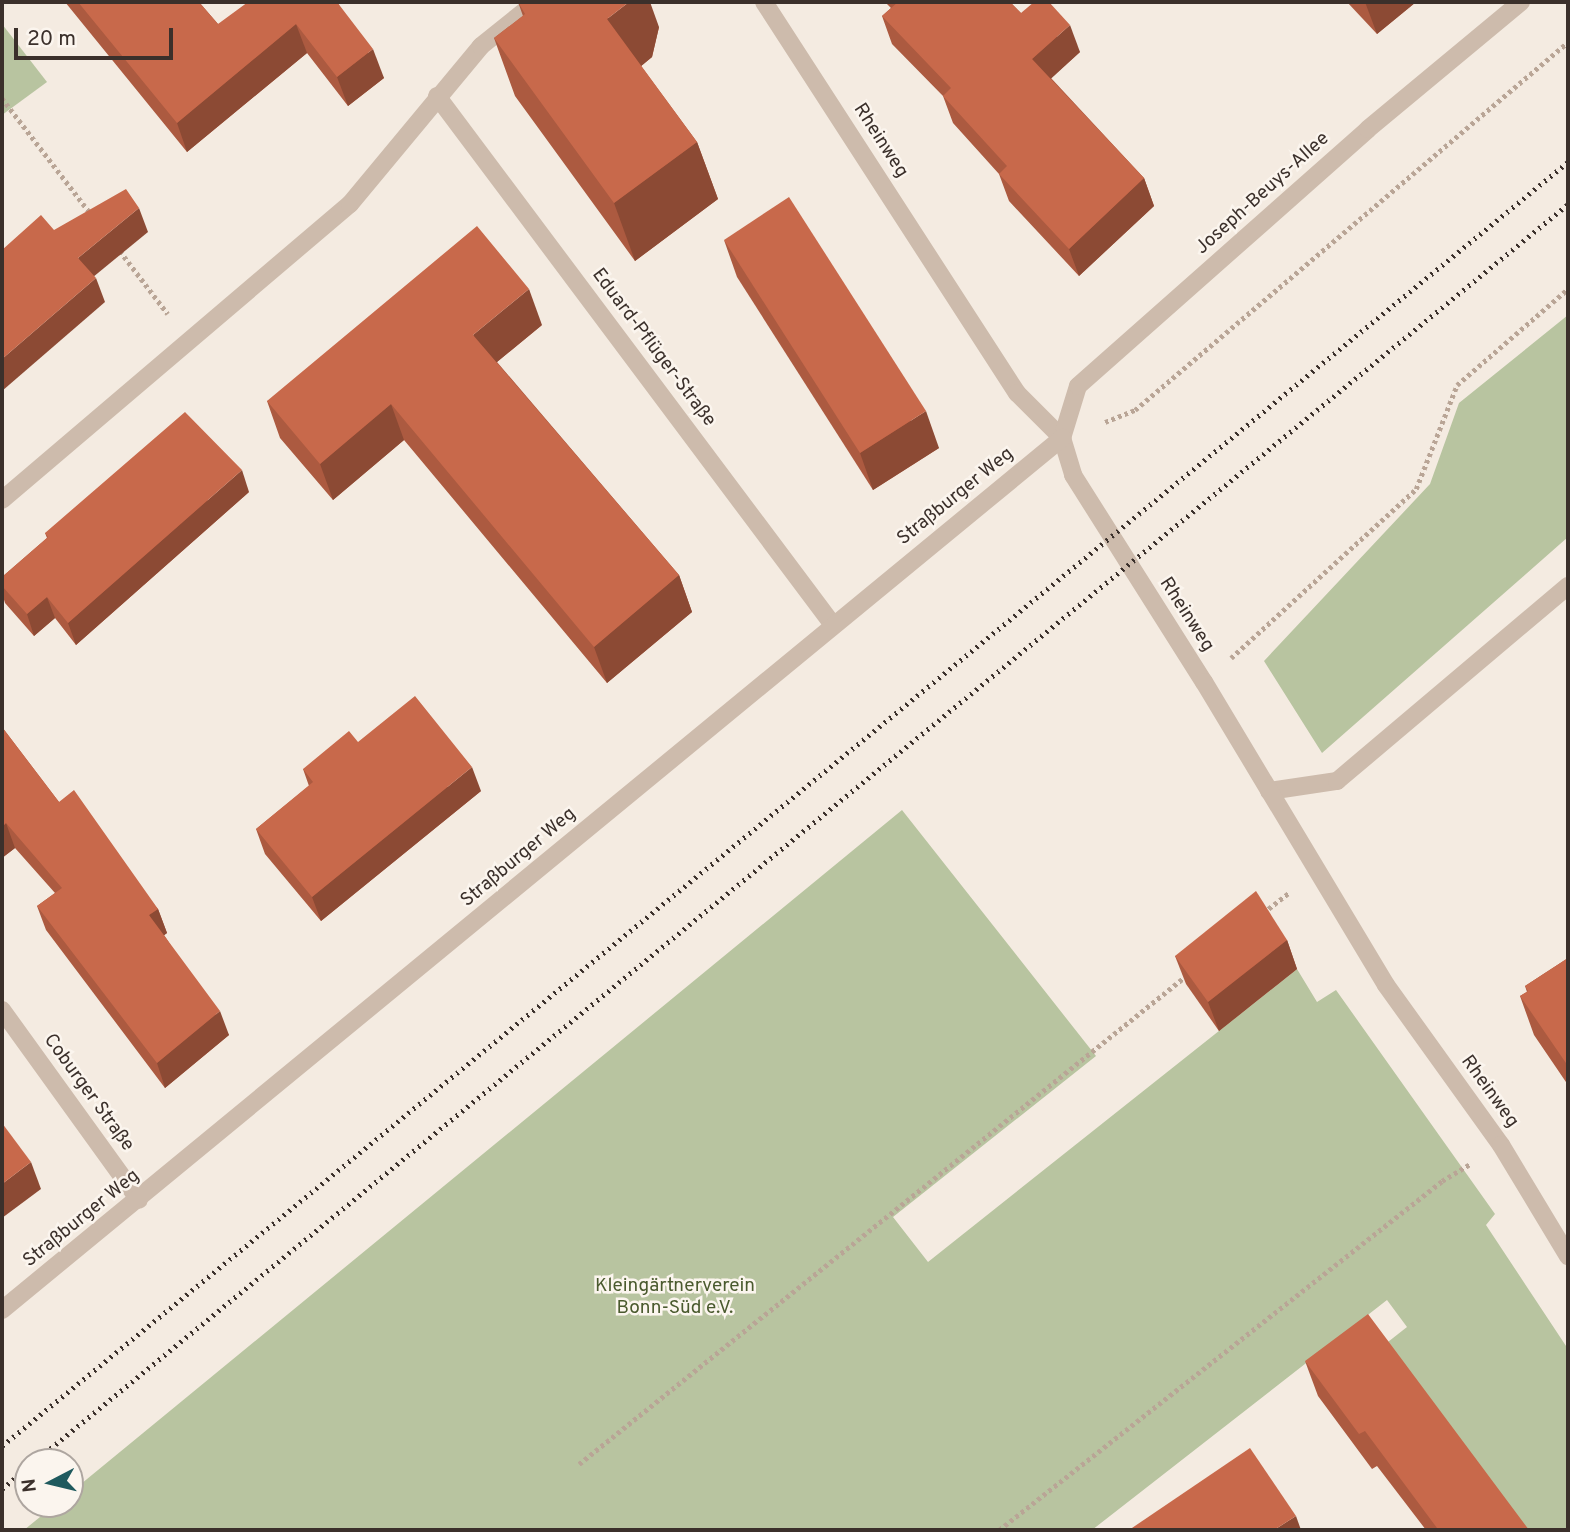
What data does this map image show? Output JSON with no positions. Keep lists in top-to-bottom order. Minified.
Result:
{"streets":{"street":["Rheinweg","Joseph-Beuys-Allee","Eduard-Pflüger-Straße","Straßburger Weg","Coburger Straße"]},"crossings":[["Rheinweg","Joseph-Beuys-Allee"],["Rheinweg","Straßburger Weg"],["Joseph-Beuys-Allee","Straßburger Weg"],["Eduard-Pflüger-Straße","Straßburger Weg"],["Straßburger Weg","Coburger Straße"]],"parks":["Kleingärtnerverein Bonn-Süd e.V."],"scale_bar":"20 m","north":"left"}
